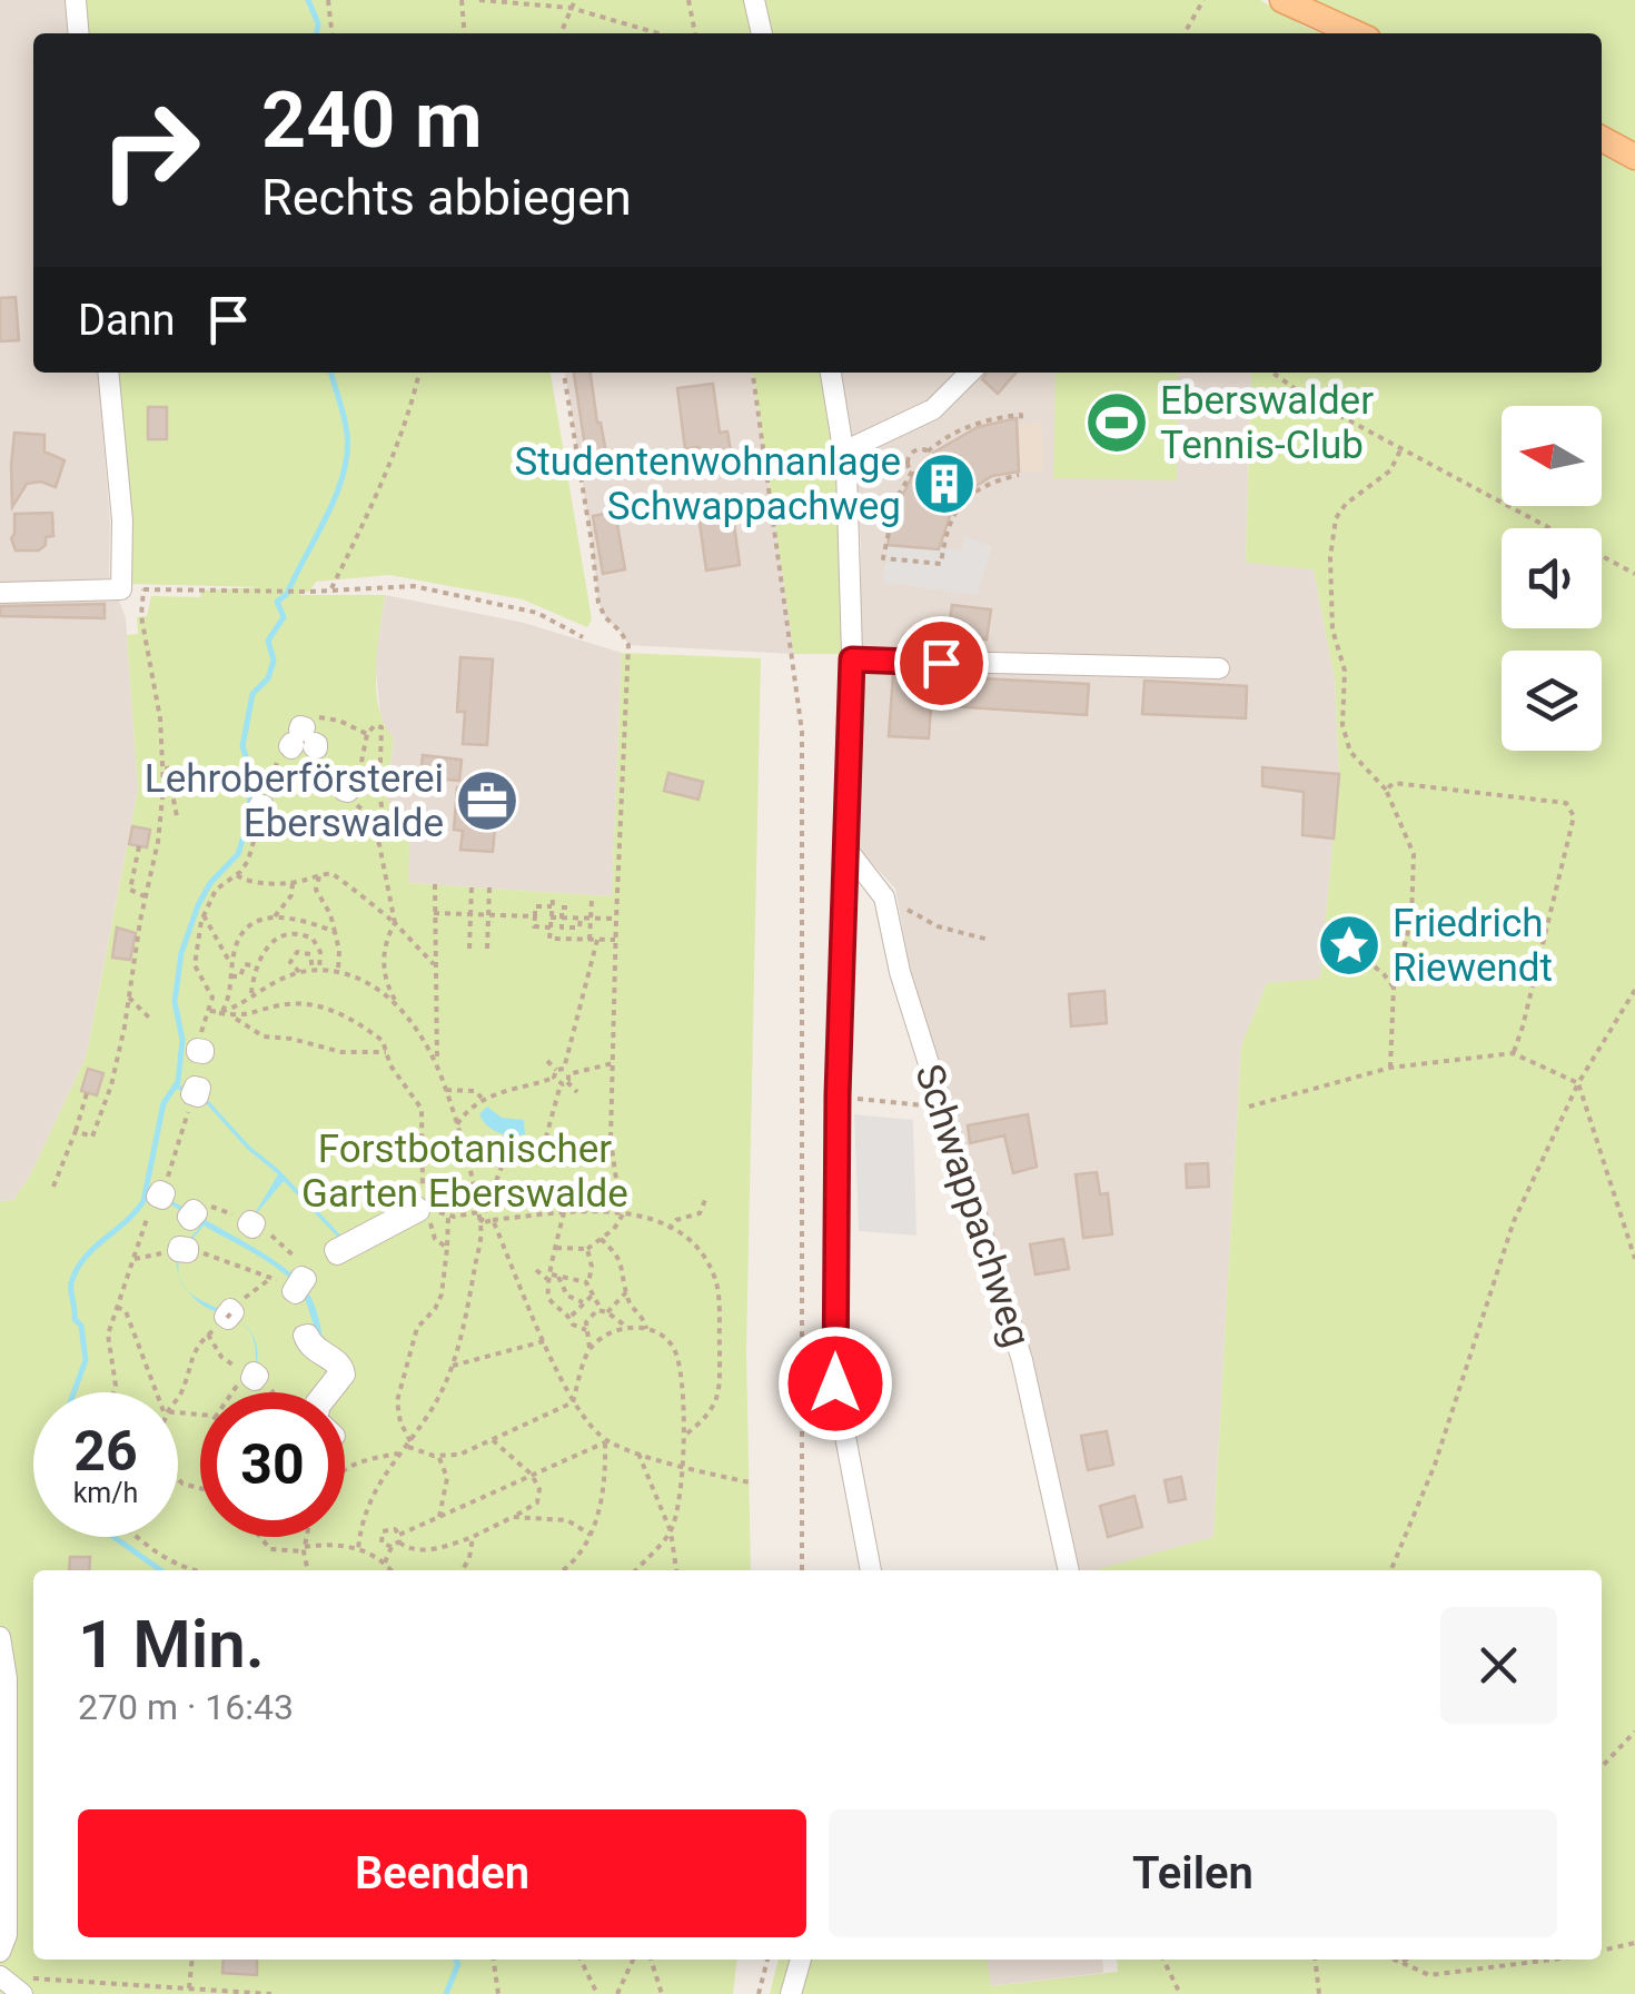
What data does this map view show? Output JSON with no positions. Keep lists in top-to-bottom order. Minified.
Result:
{"streets":{"street":["Schwappachweg"]},"parks":["Forstbotanischer Garten Eberswalde"],"places":{"sports":["Eberswalder Tennis-Club"],"building":["Studentenwohnanlage Schwappachweg"],"office":["Lehroberförsterei Eberswalde"],"place":["Friedrich Riewendt"]},"north":"left","page":{"turn":["240 m","Rechts abbiegen"],"then":"Dann","speed":"26 km/h","limit":"30","heading":["1 Min.","270 m · 16:43"],"buttons":["Beenden","Teilen"]}}
